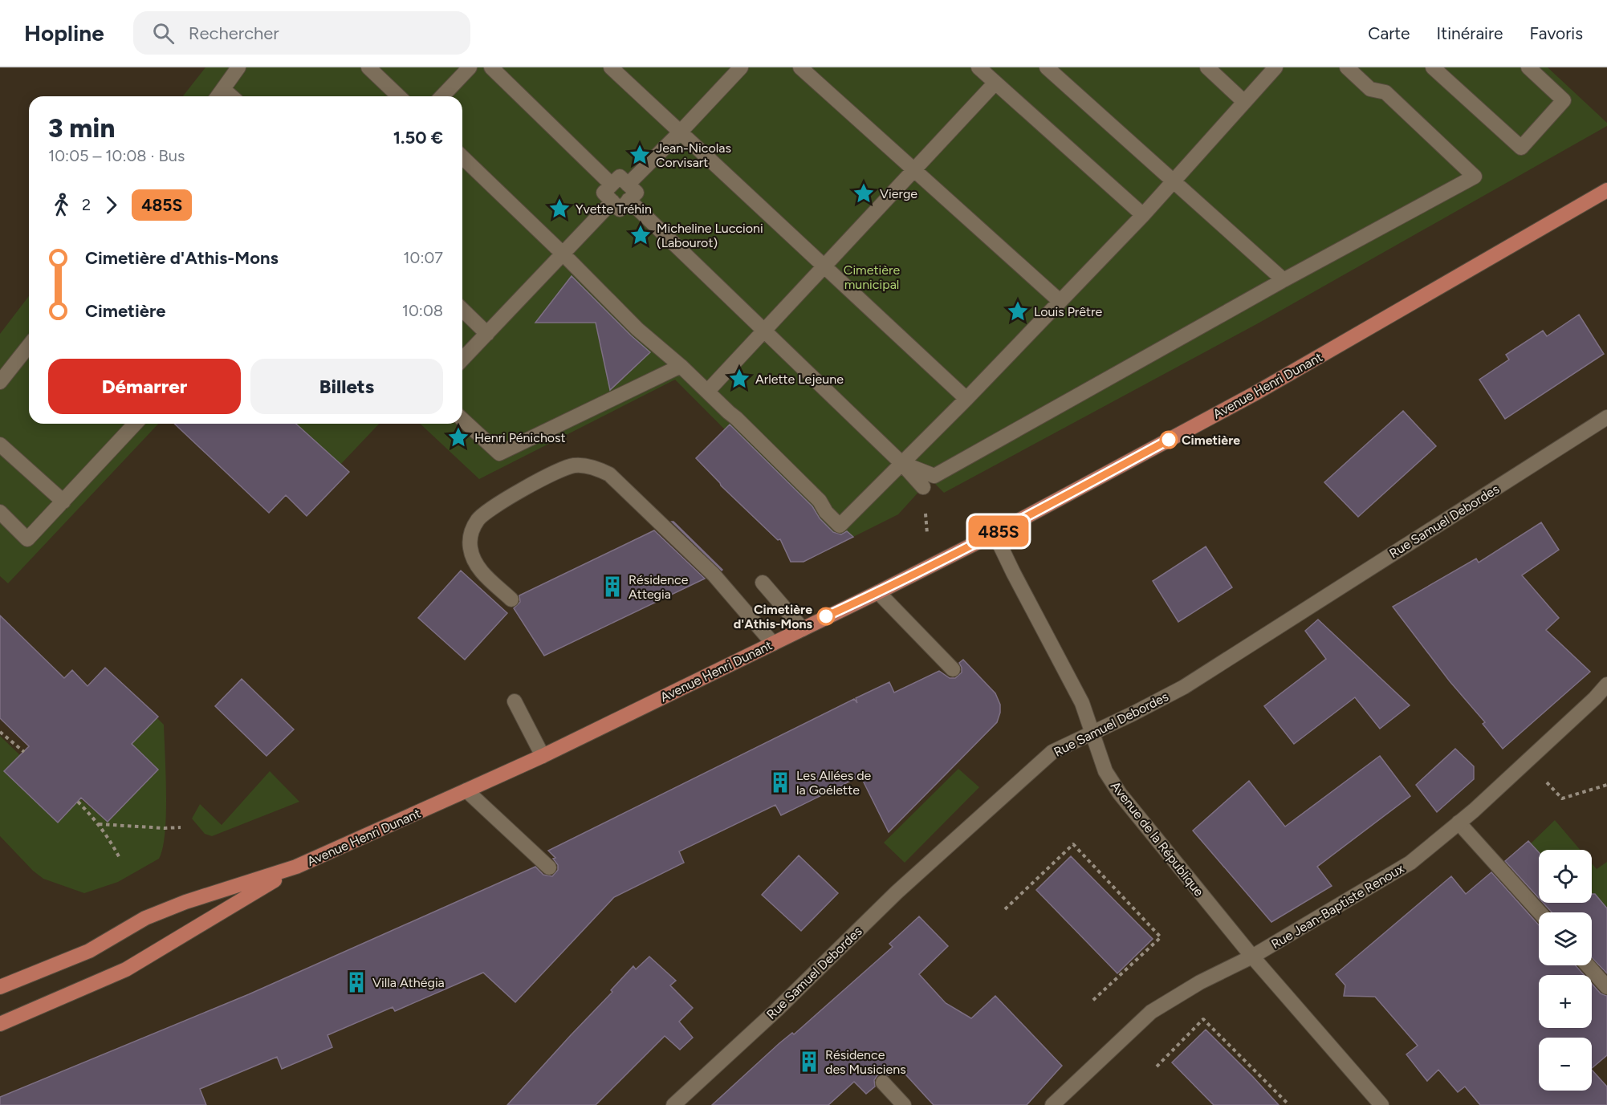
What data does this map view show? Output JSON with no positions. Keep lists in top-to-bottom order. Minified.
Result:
{"streets":{"main road":["Avenue Henri Dunant"],"street":["Rue Samuel Debordes","Avenue de la République","Rue Jean-Baptiste Renoux"]},"crossings":[["Avenue Henri Dunant","Avenue de la République"],["Rue Samuel Debordes","Avenue de la République"],["Avenue de la République","Rue Jean-Baptiste Renoux"]],"parks":["Cimetière municipal"],"places":{"place":["Jean-Nicolas Corvisart","Vierge","Yvette Tréhin","Micheline Luccioni (Labourot)","Louis Prêtre","Arlette Lejeune","Henri Pénichost"],"other":["Cimetière","Cimetière d'Athis-Mons"],"building":["Résidence Attegia","Les Allées de la Goélette","Villa Athégia","Résidence des Musiciens"]},"lines":["bus line 485S"],"page":{"header":"Hopline","search":"Rechercher","nav":["Carte","Itinéraire","Favoris"],"on_map":"485S","heading":["3 min","10:05 – 10:08 · Bus","1.50 €"],"legs":["2","485S"],"list":[{"name":"Cimetière d'Athis-Mons","value":"10:07"},{"name":"Cimetière","value":"10:08"}],"buttons":["Démarrer","Billets"],"map_buttons":["+","−"]}}
